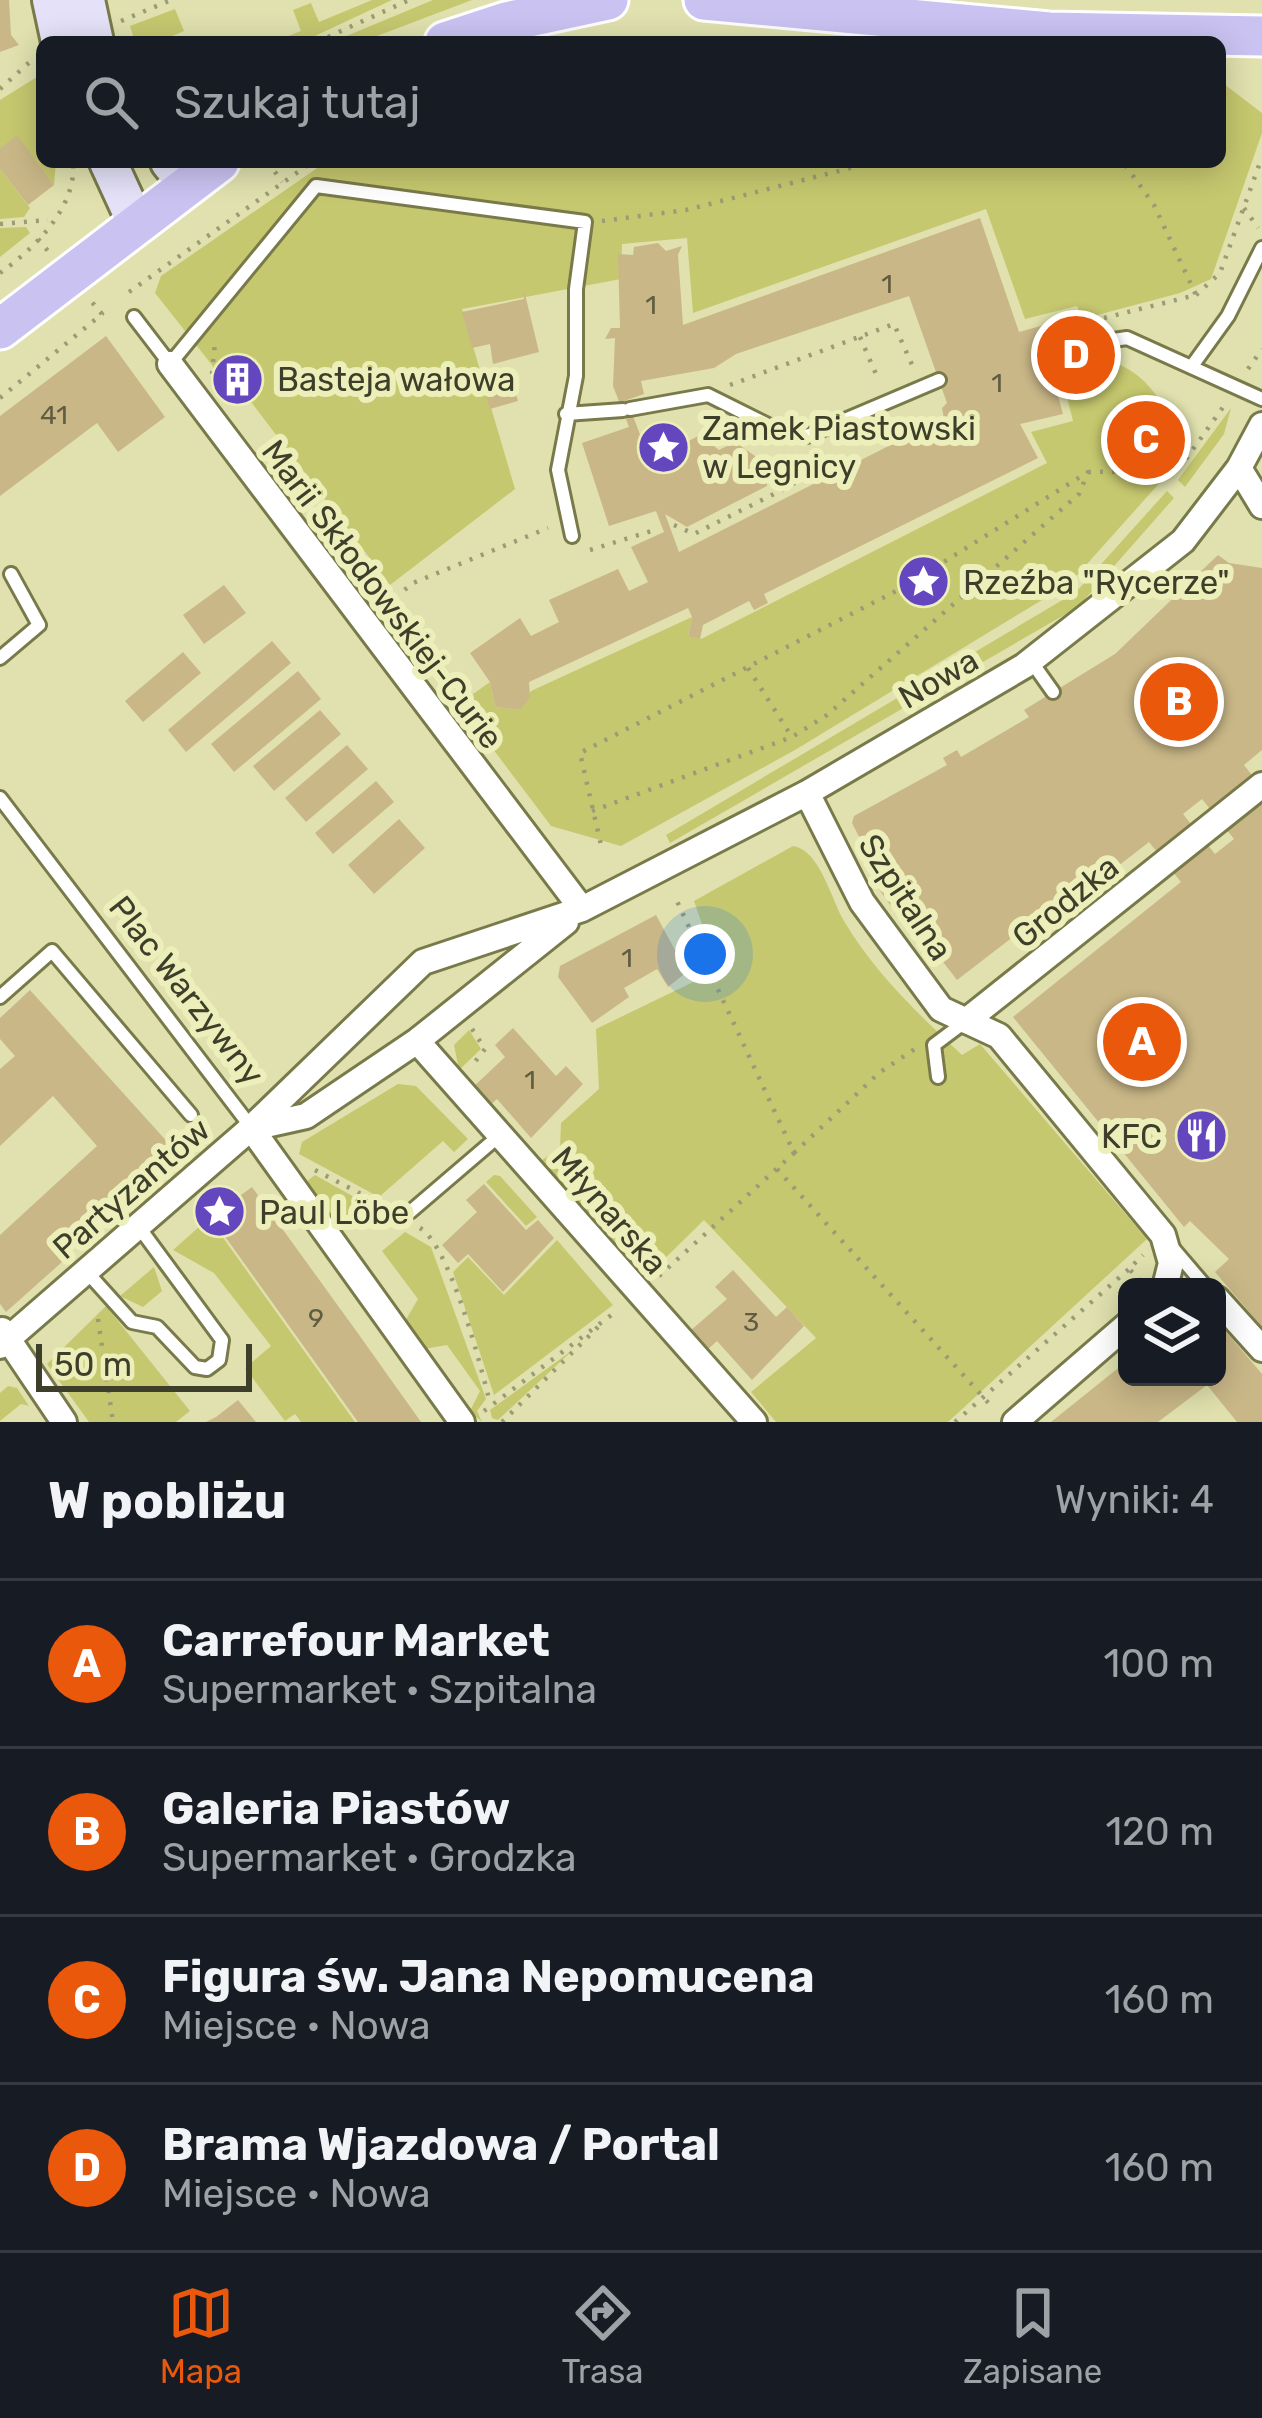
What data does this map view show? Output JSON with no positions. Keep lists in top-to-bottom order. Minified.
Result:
{"streets":{"street":["Marii Skłodowskiej-Curie","Nowa","Szpitalna","Grodzka","Plac Warzywny","Partyzantów","Młynarska"]},"crossings":[["Marii Skłodowskiej-Curie","Nowa"],["Marii Skłodowskiej-Curie","Plac Warzywny"],["Nowa","Szpitalna"],["Nowa","Plac Warzywny"],["Szpitalna","Grodzka"],["Plac Warzywny","Partyzantów"]],"places":{"building":["Basteja wałowa"],"place":["Zamek Piastowski w Legnicy","Rzeźba \"Rycerze\"","Paul Löbe"],"restaurant":["KFC"]},"house_numbers":["1","1","1","41","1","1","9","3"],"scale_bar":"50 m","page":{"search":"Szukaj tutaj","pins":["D","C","B","A"],"scale":"50 m","heading":["W pobliżu","Wyniki: 4"],"list":[{"mark":"A","name":"Carrefour Market","note":"Supermarket · Szpitalna","value":"100 m"},{"mark":"B","name":"Galeria Piastów","note":"Supermarket · Grodzka","value":"120 m"},{"mark":"C","name":"Figura św. Jana Nepomucena","note":"Miejsce · Nowa","value":"160 m"},{"mark":"D","name":"Brama Wjazdowa / Portal","note":"Miejsce · Nowa","value":"160 m"}],"nav":["Mapa","Trasa","Zapisane"]}}
